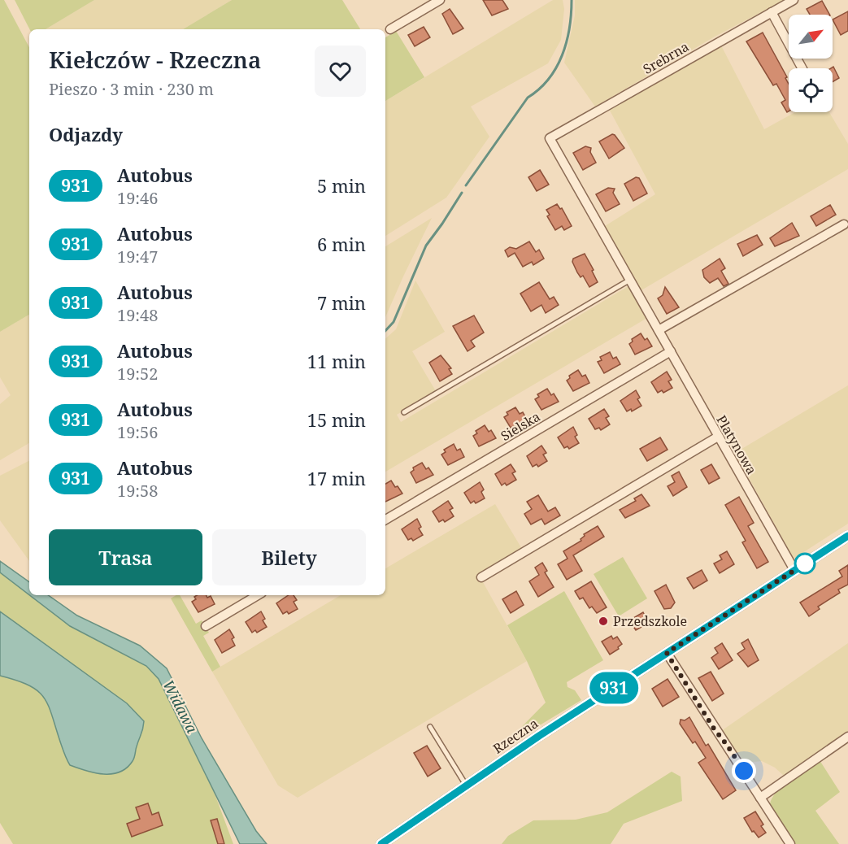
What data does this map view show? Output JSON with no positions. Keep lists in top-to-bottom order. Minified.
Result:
{"streets":{"street":["Srebrna","Sielska","Platynowa","Rzeczna"]},"crossings":[["Srebrna","Platynowa"],["Sielska","Platynowa"],["Platynowa","Rzeczna"]],"water":["Widawa"],"places":["Przedszkole"],"lines":["bus line 931"],"north":"top right","page":{"on_map":"931","heading":[["Kiełczów - Rzeczna","Pieszo · 3 min · 230 m"],"Odjazdy"],"list":[{"mark":"931","name":"Autobus","note":"19:46","value":"5 min"},{"mark":"931","name":"Autobus","note":"19:47","value":"6 min"},{"mark":"931","name":"Autobus","note":"19:48","value":"7 min"},{"mark":"931","name":"Autobus","note":"19:52","value":"11 min"},{"mark":"931","name":"Autobus","note":"19:56","value":"15 min"},{"mark":"931","name":"Autobus","note":"19:58","value":"17 min"}],"buttons":["Trasa","Bilety"]}}
